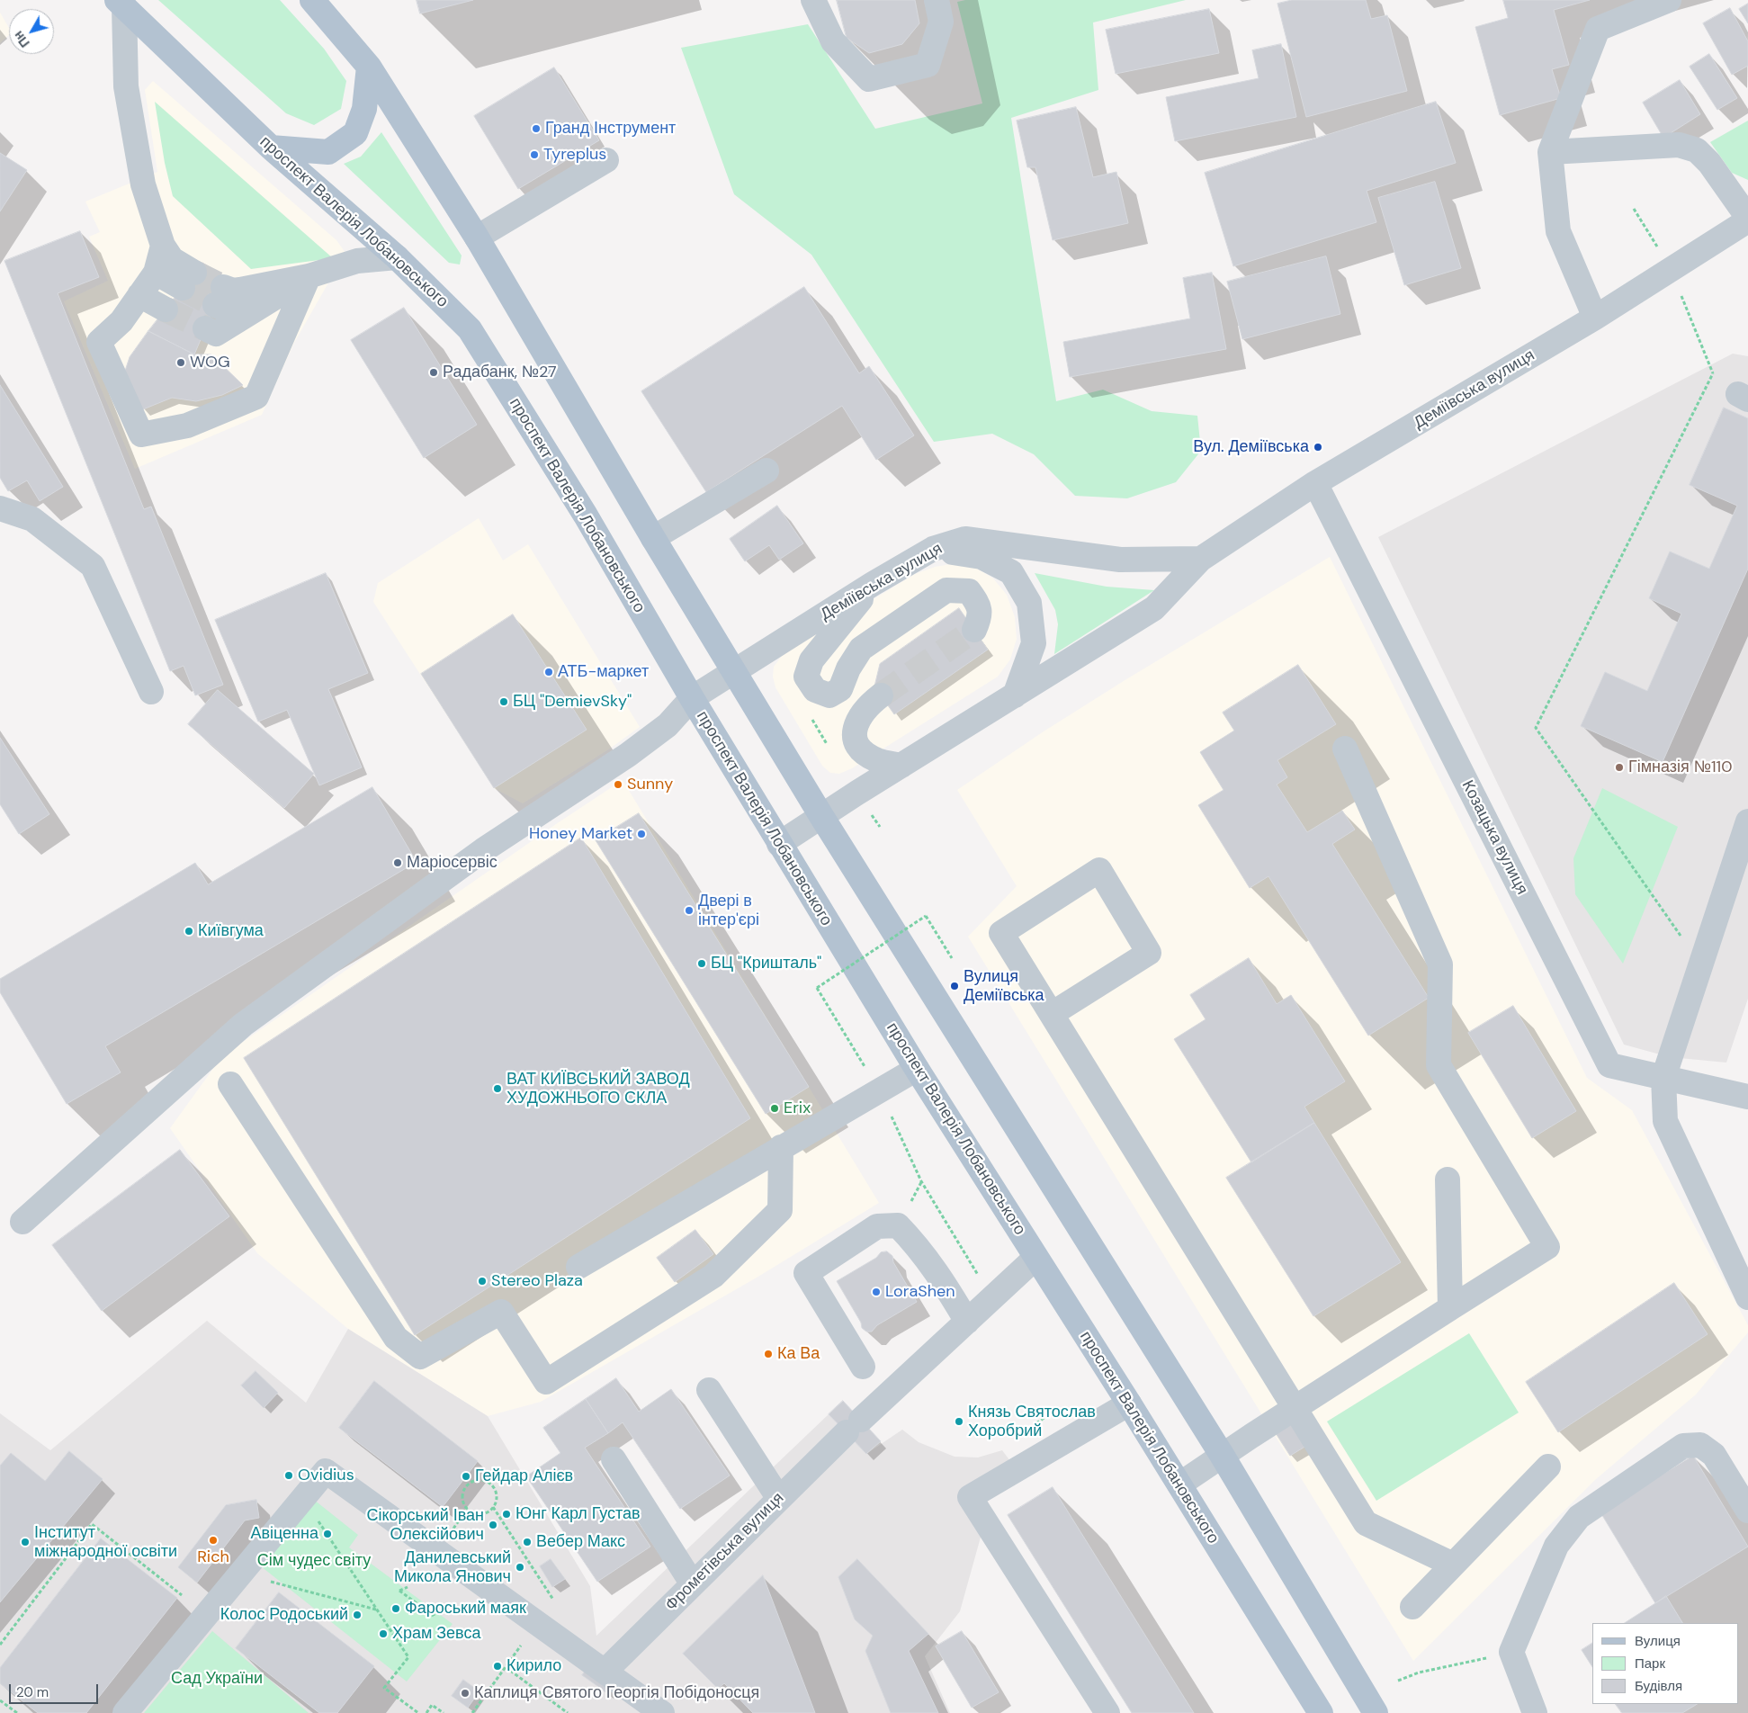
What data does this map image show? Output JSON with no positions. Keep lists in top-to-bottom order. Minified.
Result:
{"streets":{"main road":["проспект Валерія Лобановського"],"street":["Деміївська вулиця","Козацька вулиця","Фрометівська вулиця"]},"crossings":[["проспект Валерія Лобановського","Деміївська вулиця"],["проспект Валерія Лобановського","Фрометівська вулиця"],["Деміївська вулиця","Козацька вулиця"]],"parks":["Сім чудес світу","Сад України"],"places":["Гранд Інструмент","Tyreplus","WOG","Радабанк, №27","Вул. Деміївська","АТБ-маркет","БЦ \"DemievSky\"","Гімназія №110","Sunny","Honey Market","Маріосервіс","Двері в інтер'єрі","Київгума","БЦ \"Кришталь\"","Вулиця Деміївська","ВАТ КИЇВСЬКИЙ ЗАВОД ХУДОЖНЬОГО СКЛА","Erix","Stereo Plaza","LoraShen","Ка Ва","Князь Святослав Хоробрий","Ovidius","Гейдар Алієв","Юнг Карл Густав","Сікорський Іван Олексійович","Авіценна","Rich","Інститут міжнародної освіти","Вебер Макс","Данилевський Микола Янович","Фароський маяк","Колос Родоський","Храм Зевса","Кирило","Каплиця Святого Георгія Побідоносця"],"legend":["Вулиця","Парк","Будівля"],"scale_bar":"20 m","north":"bottom left"}
